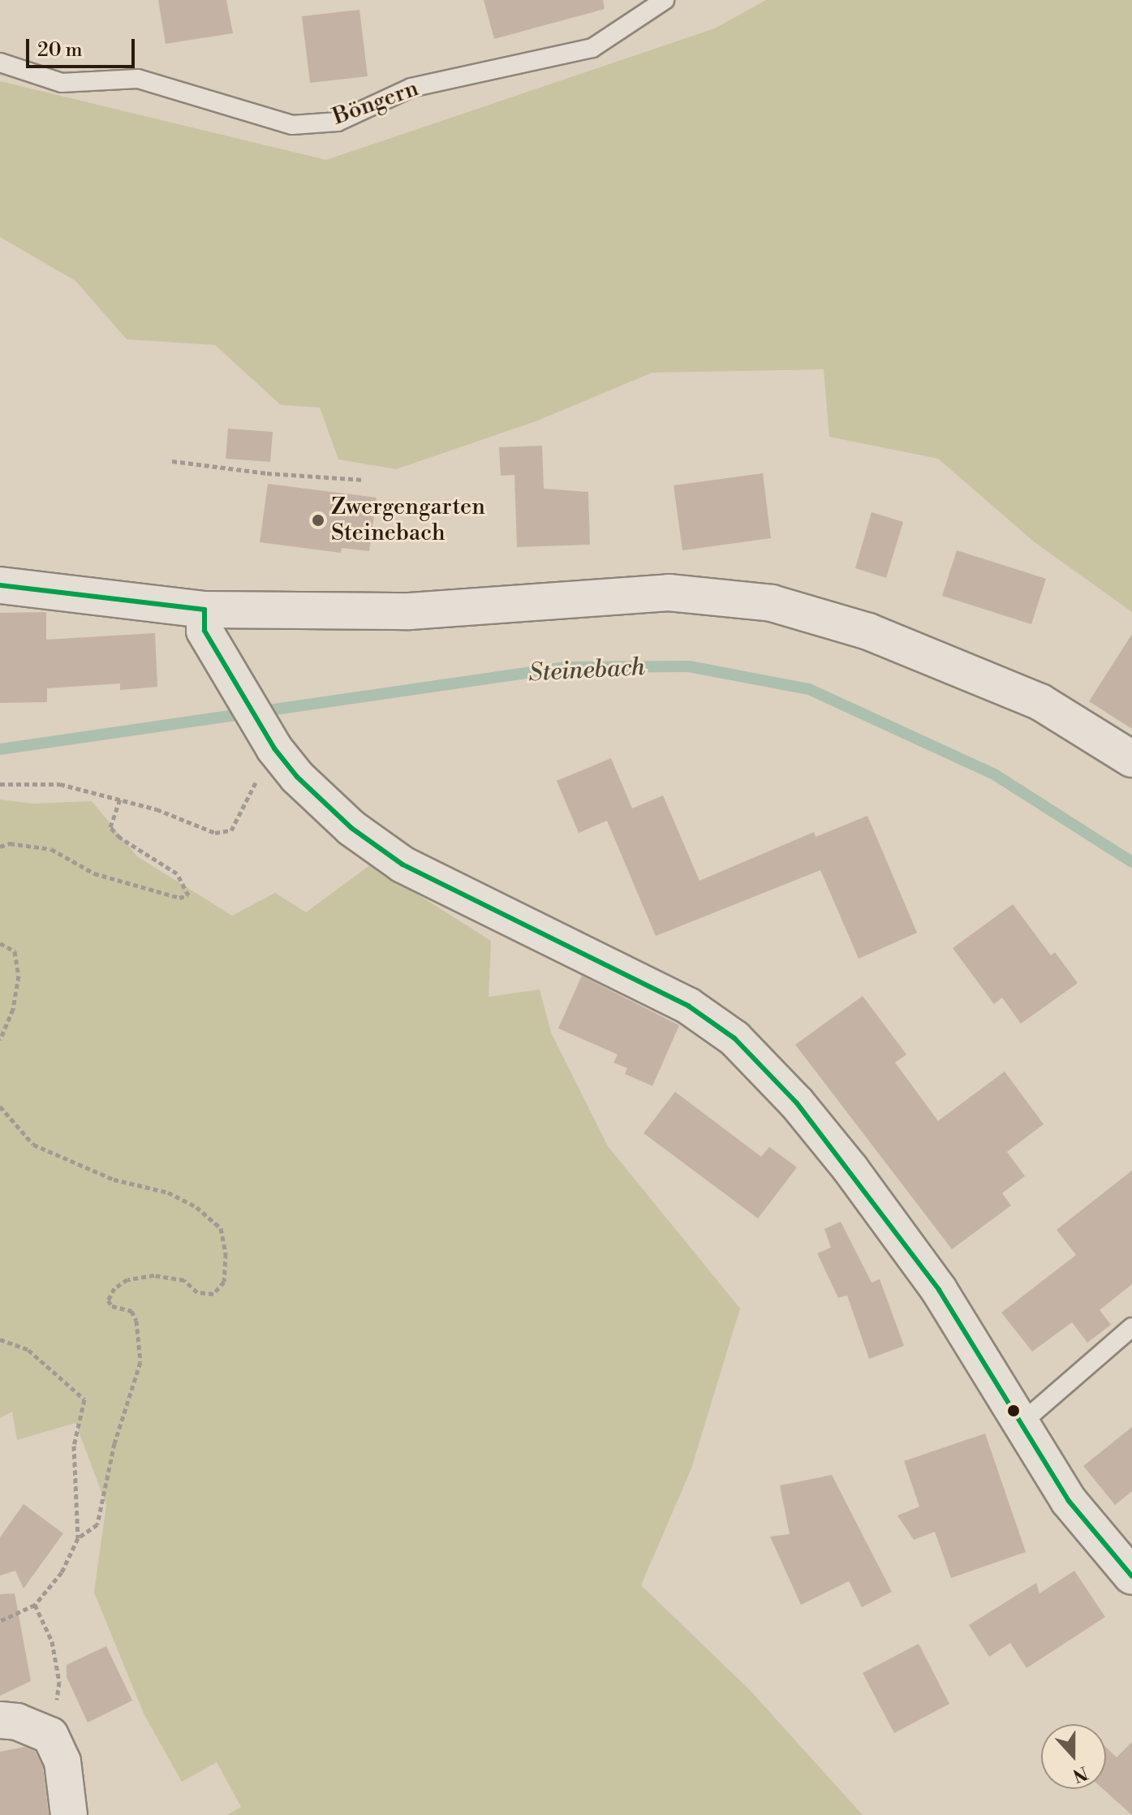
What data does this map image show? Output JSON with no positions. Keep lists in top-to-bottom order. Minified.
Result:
{"streets":{"lane":["Böngern"]},"water":["Steinebach"],"places":["Zwergengarten Steinebach"],"scale_bar":"20 m","north":"bottom"}
